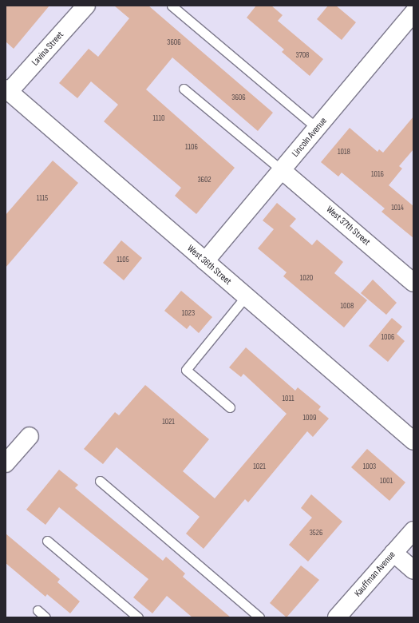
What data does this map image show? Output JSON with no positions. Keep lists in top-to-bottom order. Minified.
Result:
{"streets":{"street":["Lavina Street","Lincoln Avenue","West 37th Street","West 36th Street","Kauffman Avenue"]},"crossings":[["Lavina Street","West 36th Street"],["Lincoln Avenue","West 37th Street"],["Lincoln Avenue","West 36th Street"]],"house_numbers":["3606","3708","3606","1110","1106","1018","1016","3602","1115","1014","1105","1020","1008","1023","1006","1011","1009","1021","1021","1003","1001","3526"]}
